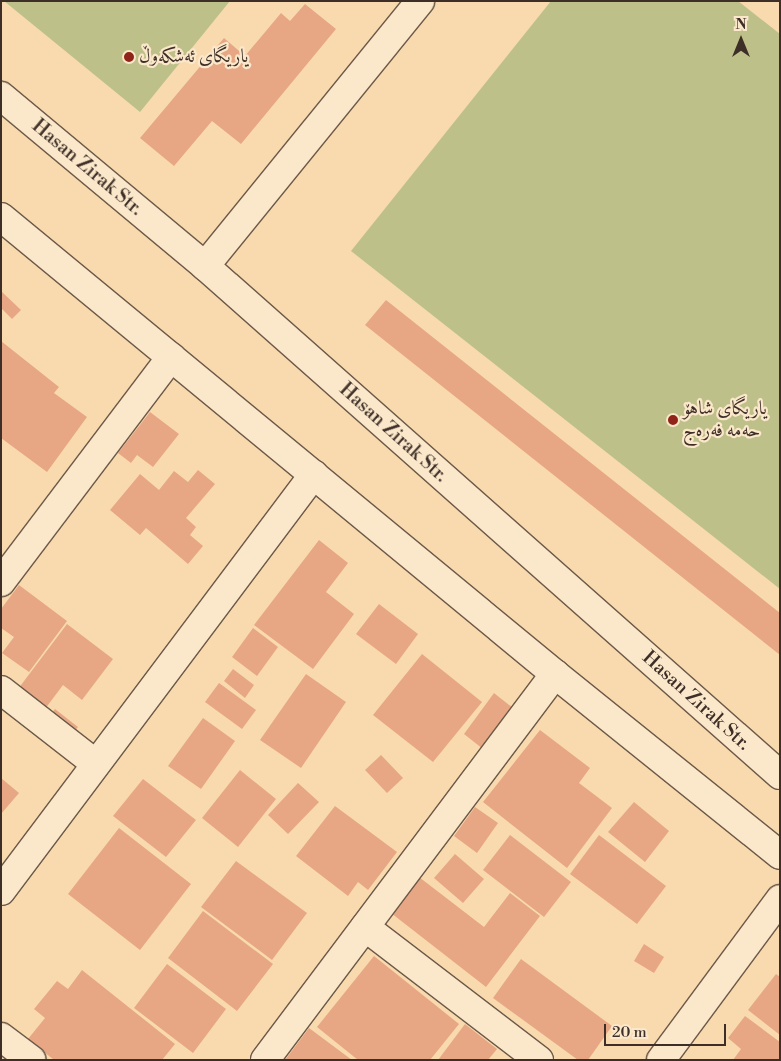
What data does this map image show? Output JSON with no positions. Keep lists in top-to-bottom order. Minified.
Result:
{"streets":{"street":["Hasan Zirak Str."]},"places":["یاریگای ئەشکەوڵ","یاریگای شاهۆ حەمە فەرەج"],"scale_bar":"20 m","north":"top"}
